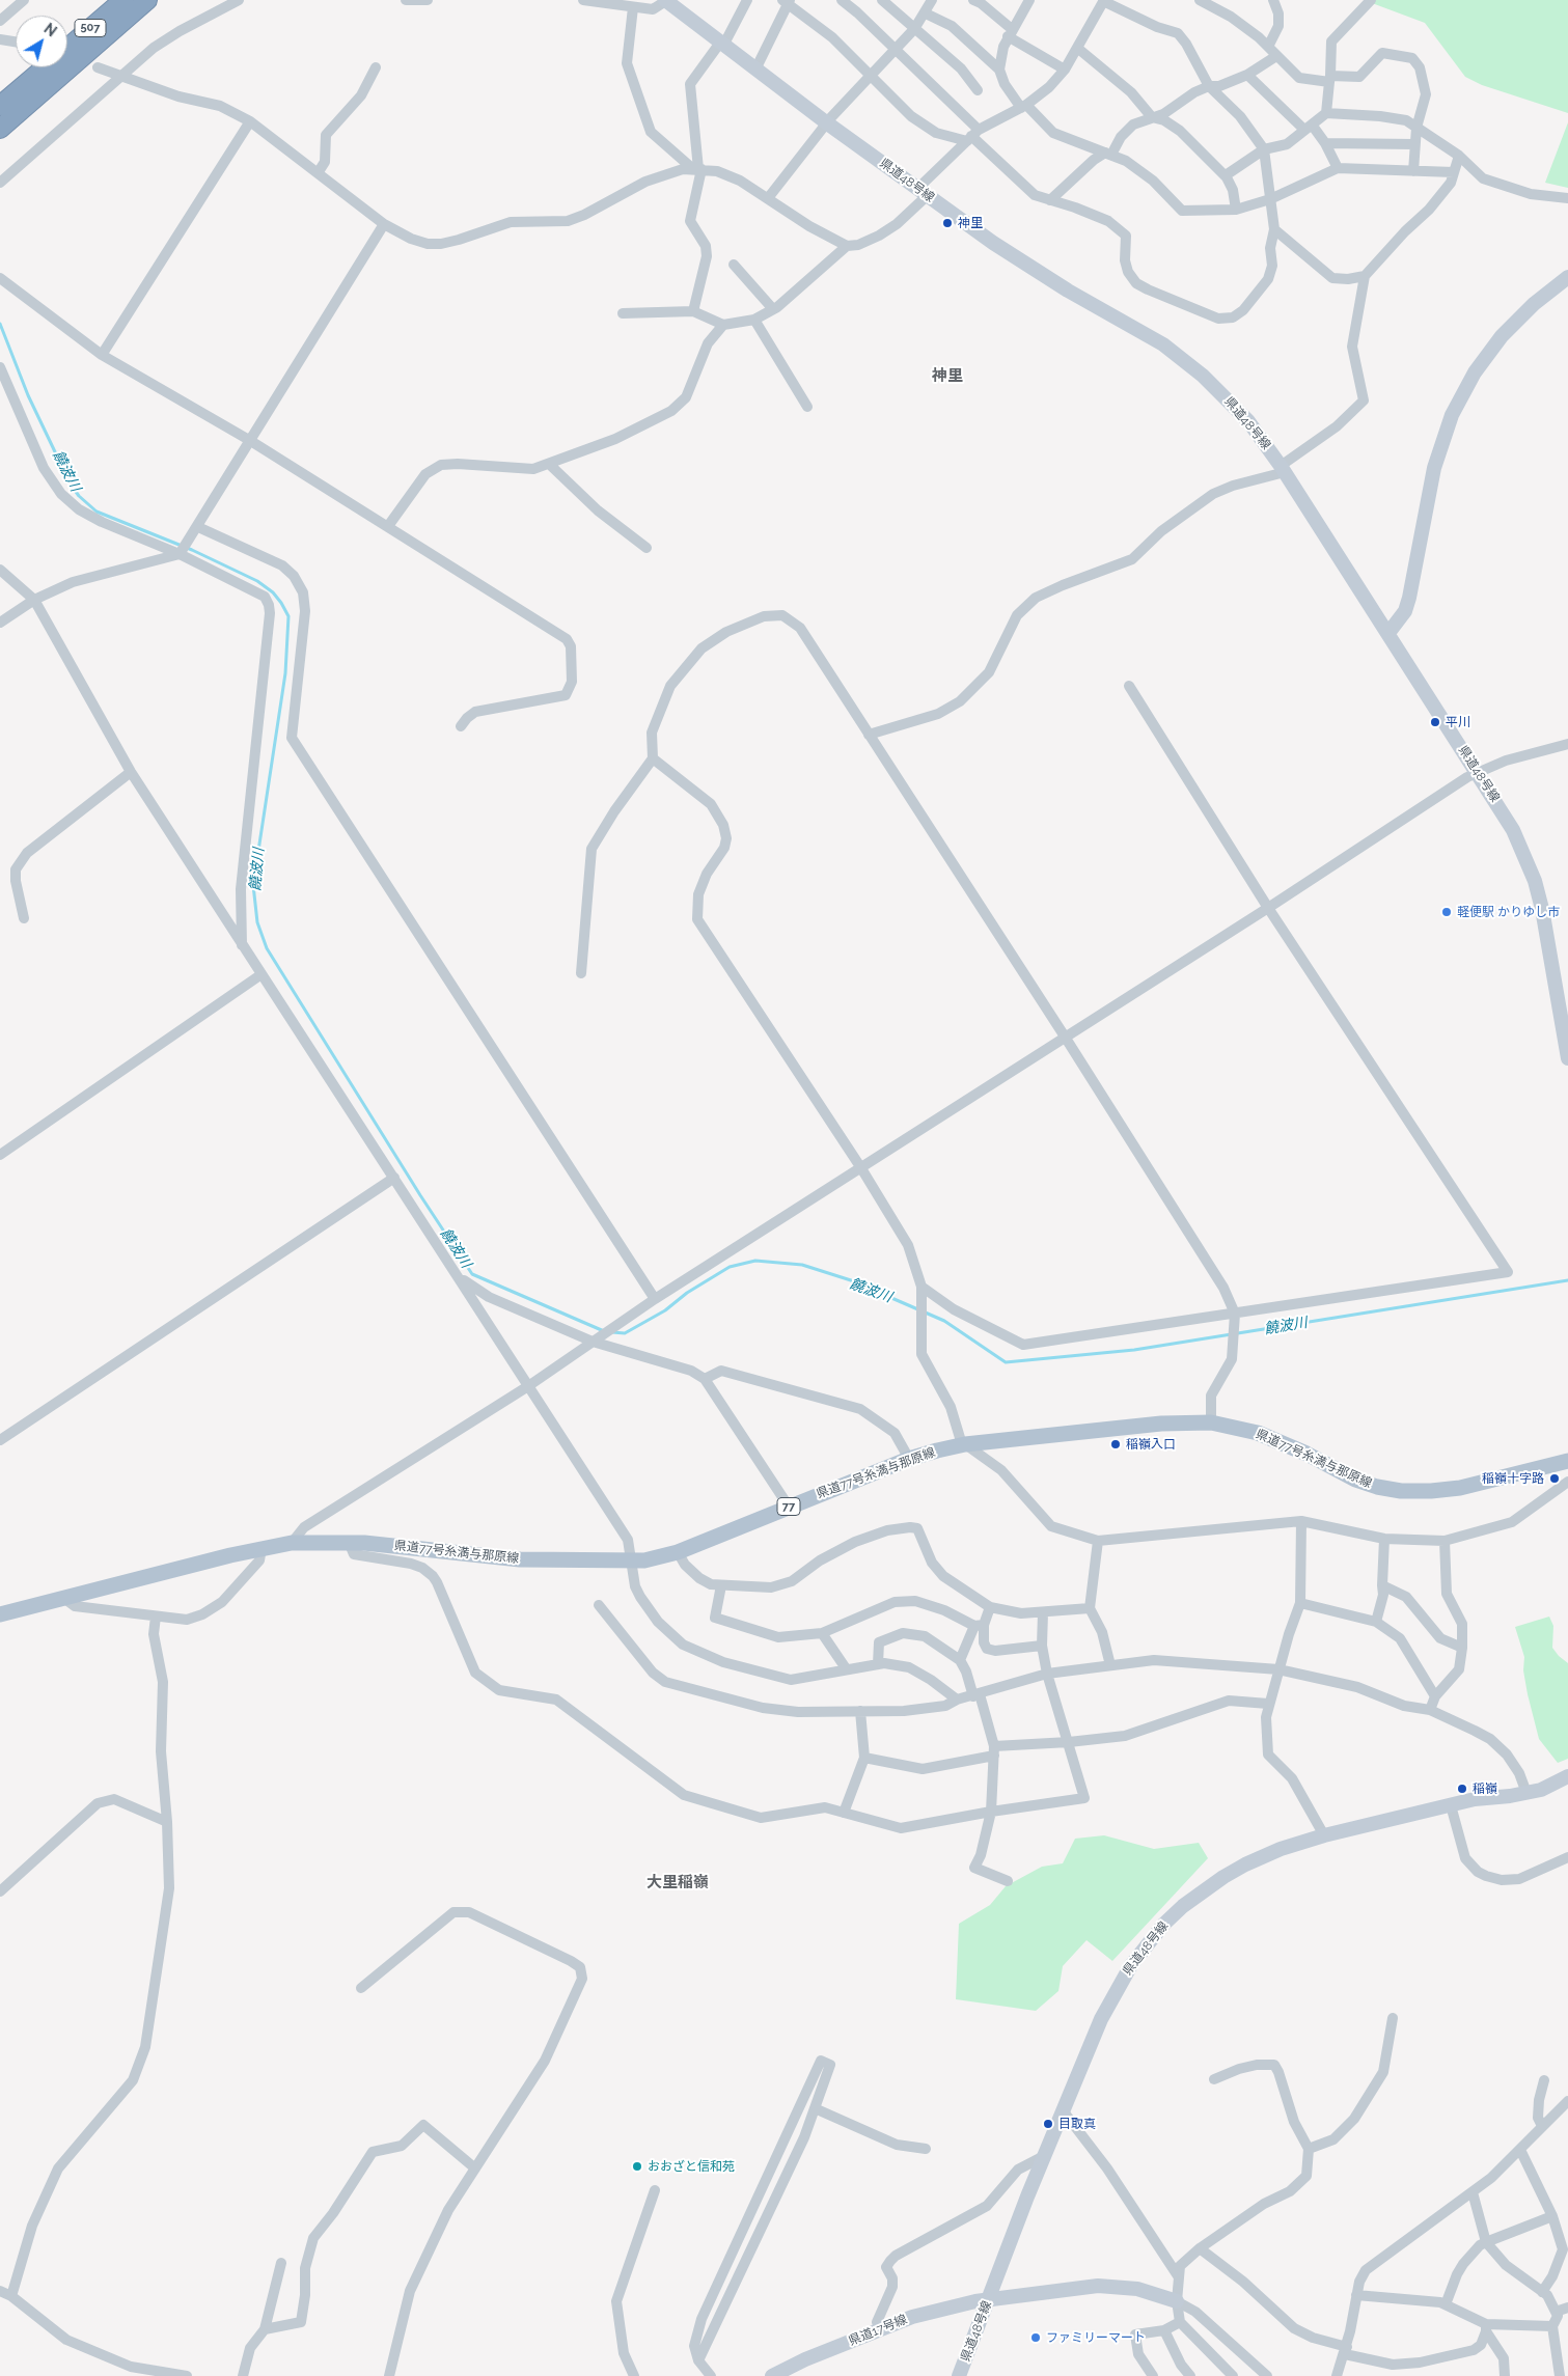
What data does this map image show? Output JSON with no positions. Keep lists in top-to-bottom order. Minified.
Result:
{"streets":{"highway":["507"],"main road":["県道48号線","県道77号糸満与那原線","77","県道17号線"]},"crossings":[["県道48号線","県道17号線"]],"districts":["神里","大里稲嶺"],"water":["饒波川"],"places":["神里","平川","軽便駅 かりゆし市","稲嶺入口","稲嶺十字路","稲嶺","目取真","おおざと信和苑","ファミリーマート"],"north":"top right"}
